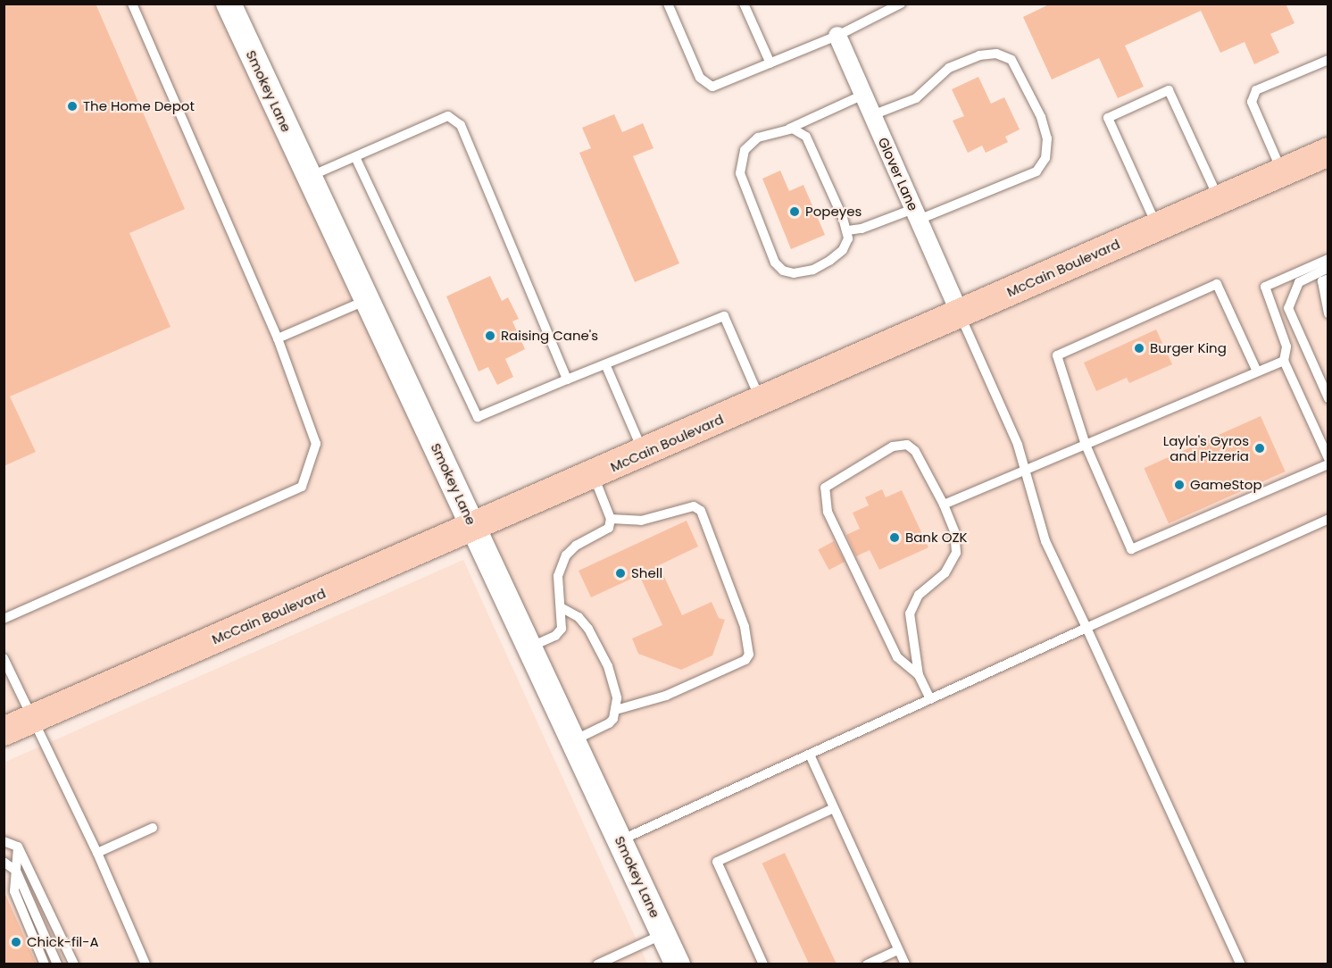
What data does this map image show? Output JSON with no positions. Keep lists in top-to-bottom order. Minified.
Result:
{"streets":{"main road":["McCain Boulevard"],"street":["Smokey Lane","Glover Lane"]},"crossings":[["Smokey Lane","McCain Boulevard"],["Glover Lane","McCain Boulevard"]],"places":["The Home Depot","Popeyes","Raising Cane's","Burger King","Layla's Gyros and Pizzeria","GameStop","Bank OZK","Shell","Chick-fil-A"]}
